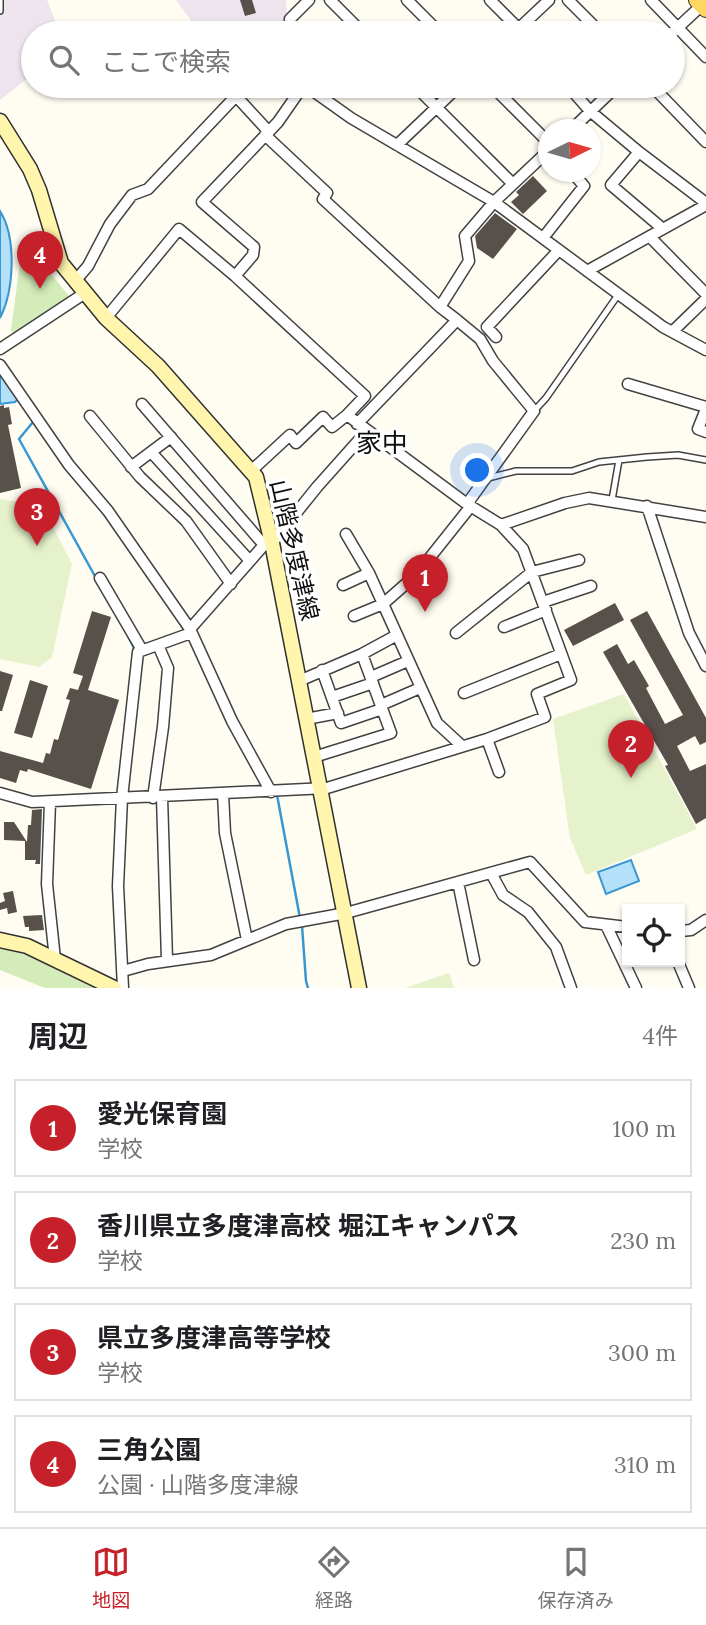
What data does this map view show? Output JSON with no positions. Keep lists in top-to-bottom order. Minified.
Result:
{"streets":{"main road":["山階多度津線"]},"districts":["家中"],"north":"right","page":{"search":"ここで検索","pins":["4","3","1","2"],"heading":["周辺","4件"],"list":[{"mark":"1","name":"愛光保育園","note":"学校","value":"100 m"},{"mark":"2","name":"香川県立多度津高校 堀江キャンパス","note":"学校","value":"230 m"},{"mark":"3","name":"県立多度津高等学校","note":"学校","value":"300 m"},{"mark":"4","name":"三角公園","note":"公園 · 山階多度津線","value":"310 m"}],"nav":["地図","経路","保存済み"]}}
